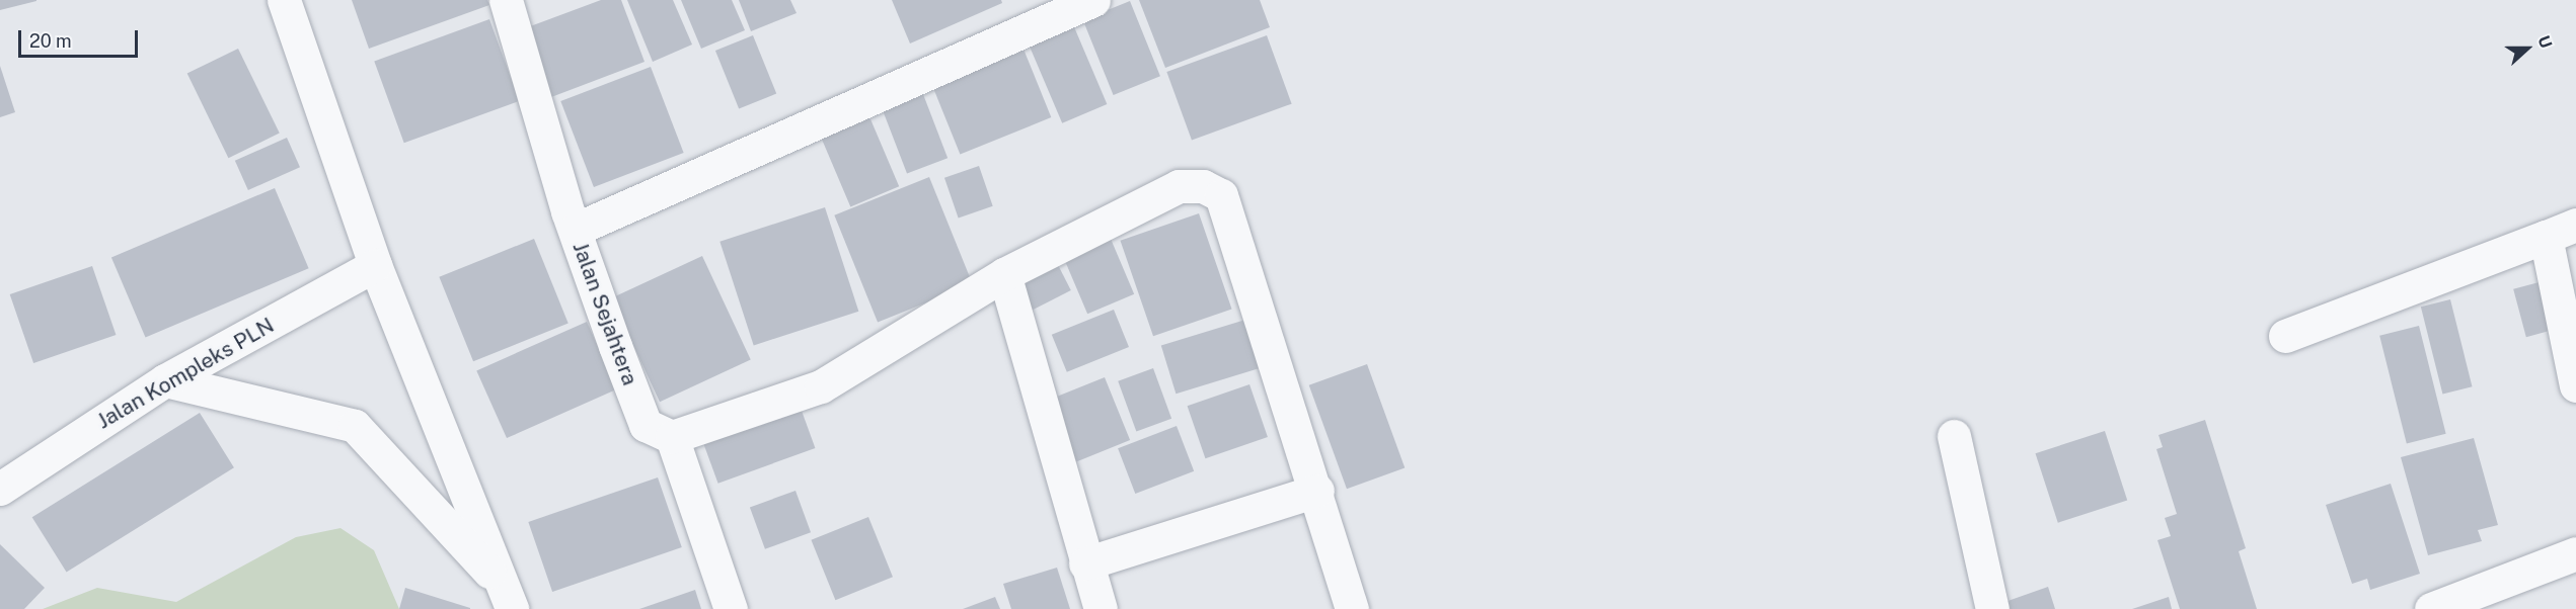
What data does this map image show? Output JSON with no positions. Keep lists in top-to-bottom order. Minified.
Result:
{"streets":{"street":["Jalan Sejahtera","Jalan Kompleks PLN"]},"scale_bar":"20 m","north":"right"}
